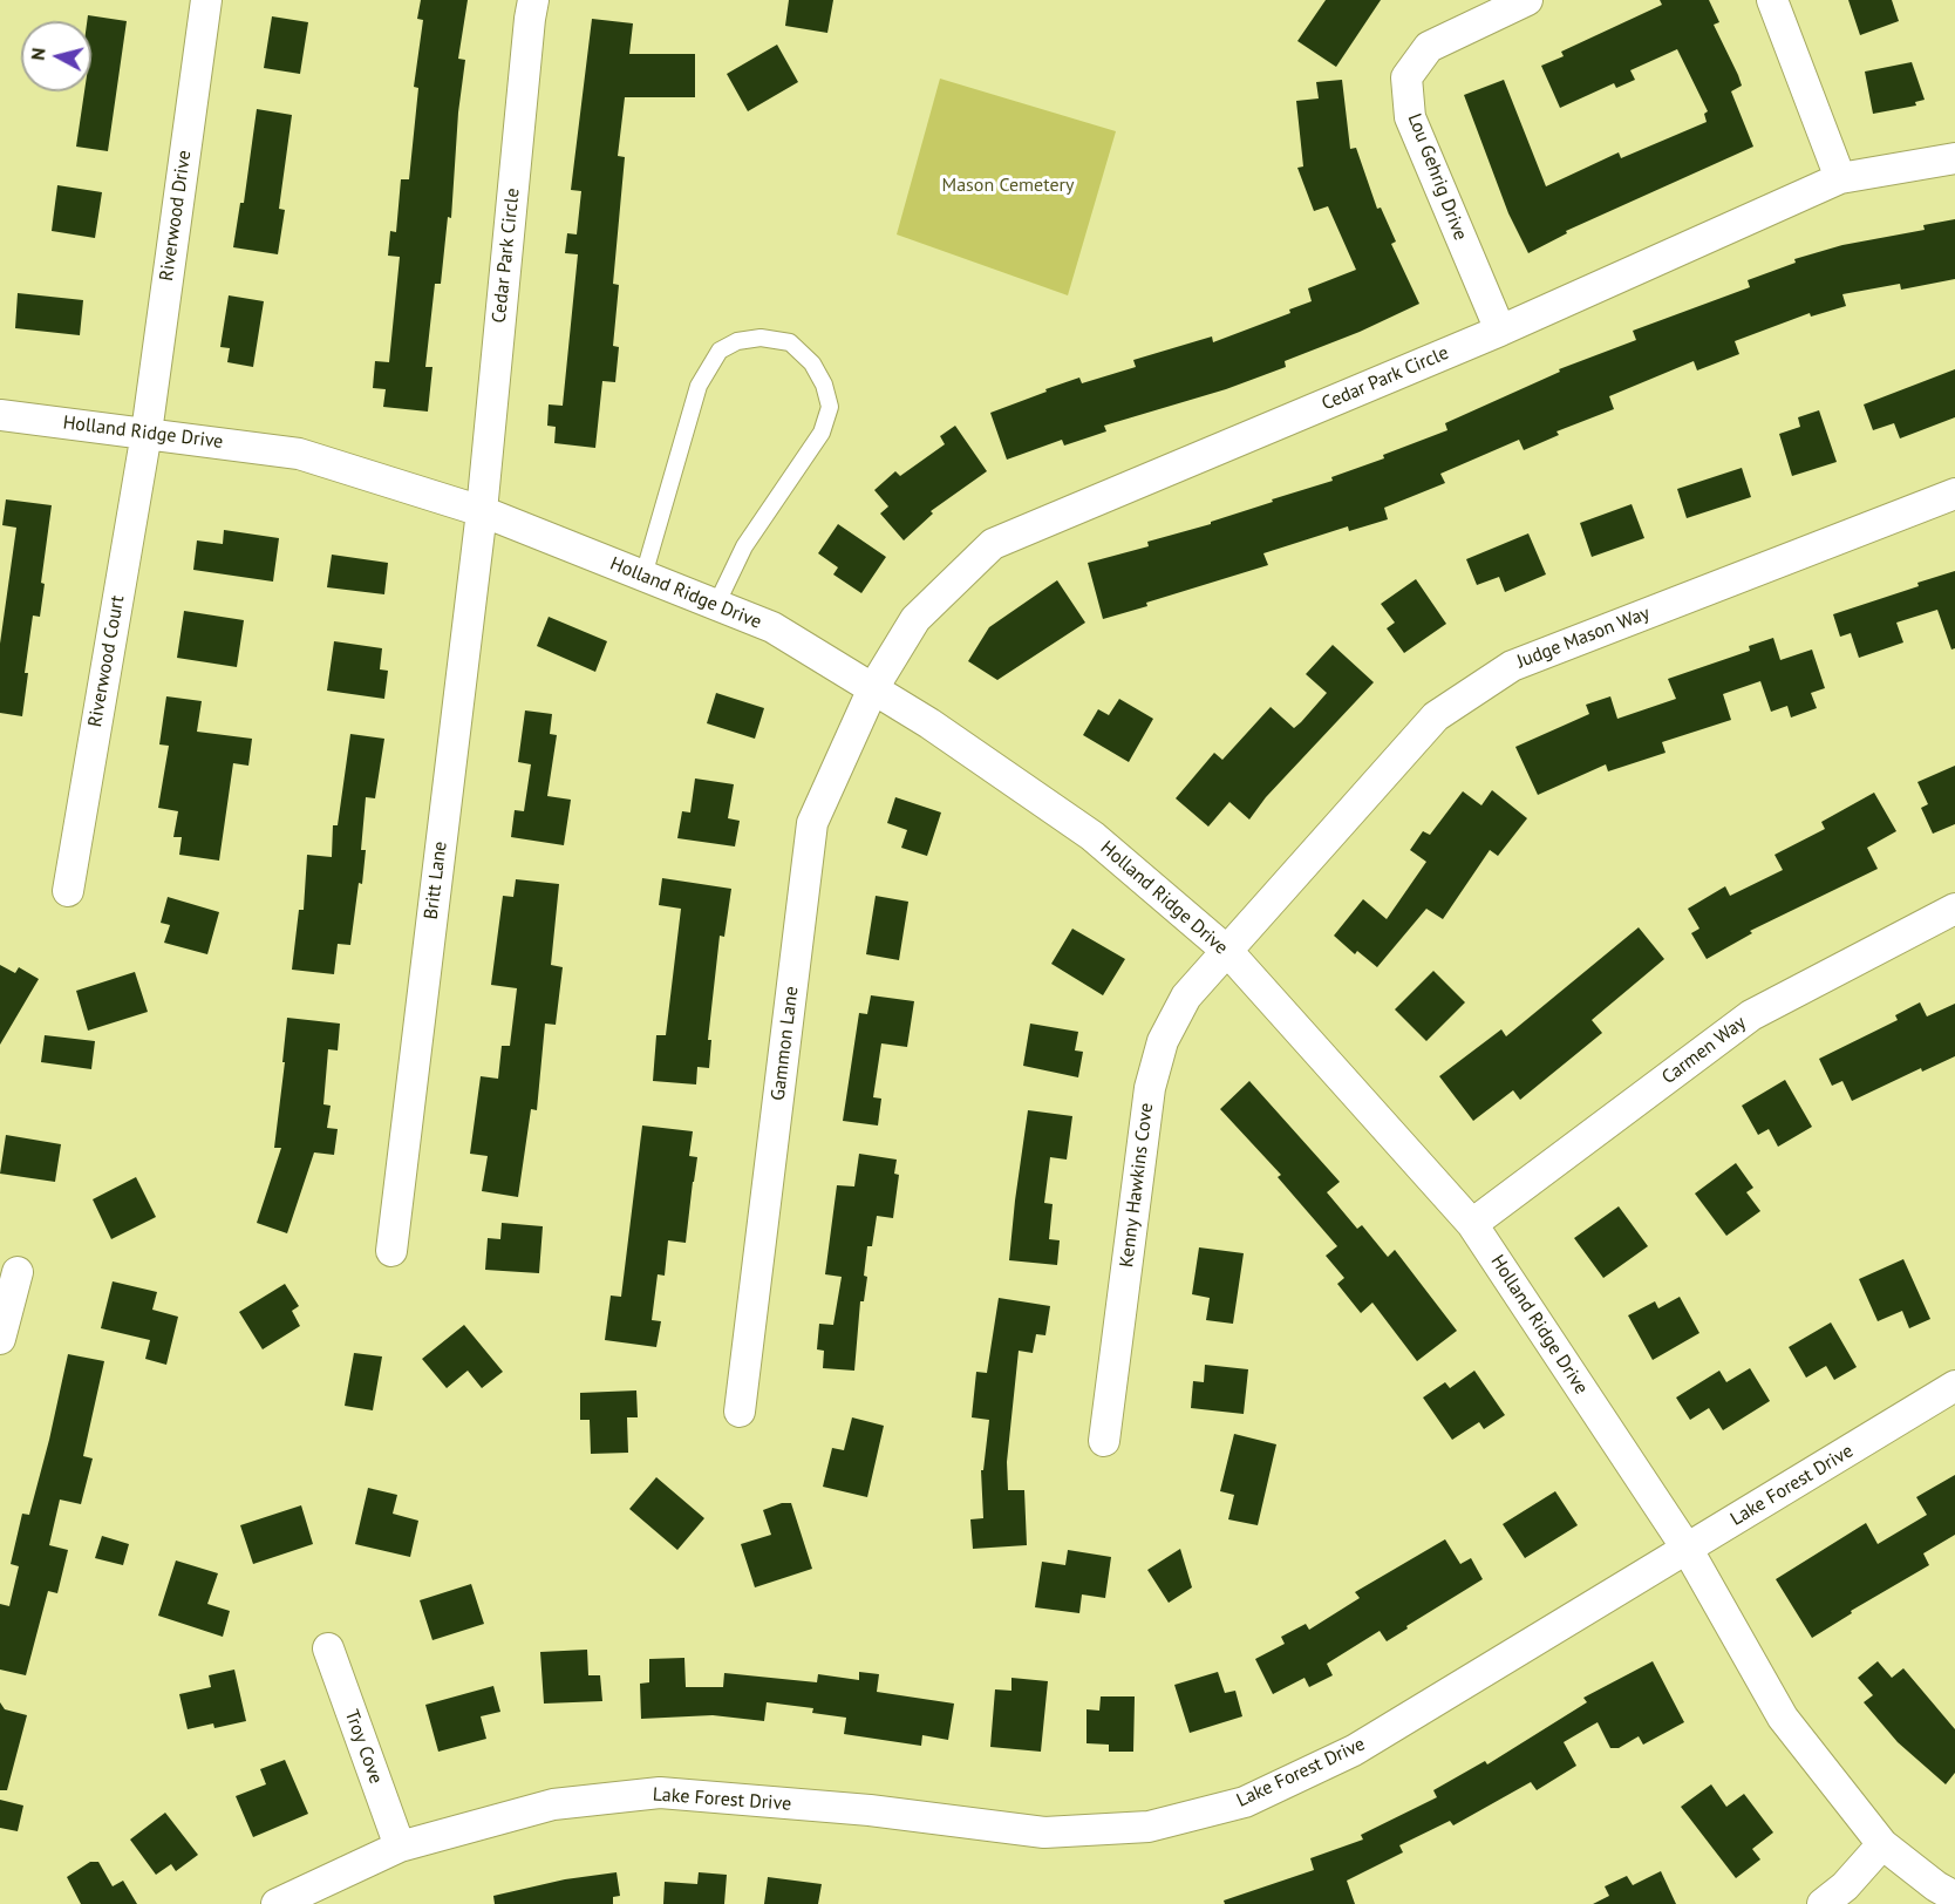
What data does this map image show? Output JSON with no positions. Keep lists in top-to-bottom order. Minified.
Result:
{"streets":{"street":["Lou Gehrig Drive","Riverwood Drive","Cedar Park Circle","Holland Ridge Drive","Judge Mason Way","Riverwood Court","Britt Lane","Gammon Lane","Carmen Way","Kenny Hawkins Cove","Lake Forest Drive","Troy Cove"]},"crossings":[["Lou Gehrig Drive","Cedar Park Circle"],["Riverwood Drive","Holland Ridge Drive"],["Riverwood Drive","Riverwood Court"],["Cedar Park Circle","Holland Ridge Drive"],["Cedar Park Circle","Britt Lane"],["Cedar Park Circle","Gammon Lane"],["Holland Ridge Drive","Judge Mason Way"],["Holland Ridge Drive","Riverwood Court"],["Holland Ridge Drive","Britt Lane"],["Holland Ridge Drive","Gammon Lane"],["Holland Ridge Drive","Carmen Way"],["Holland Ridge Drive","Kenny Hawkins Cove"],["Holland Ridge Drive","Lake Forest Drive"],["Judge Mason Way","Kenny Hawkins Cove"],["Lake Forest Drive","Troy Cove"]],"parks":["Mason Cemetery"],"north":"left"}
